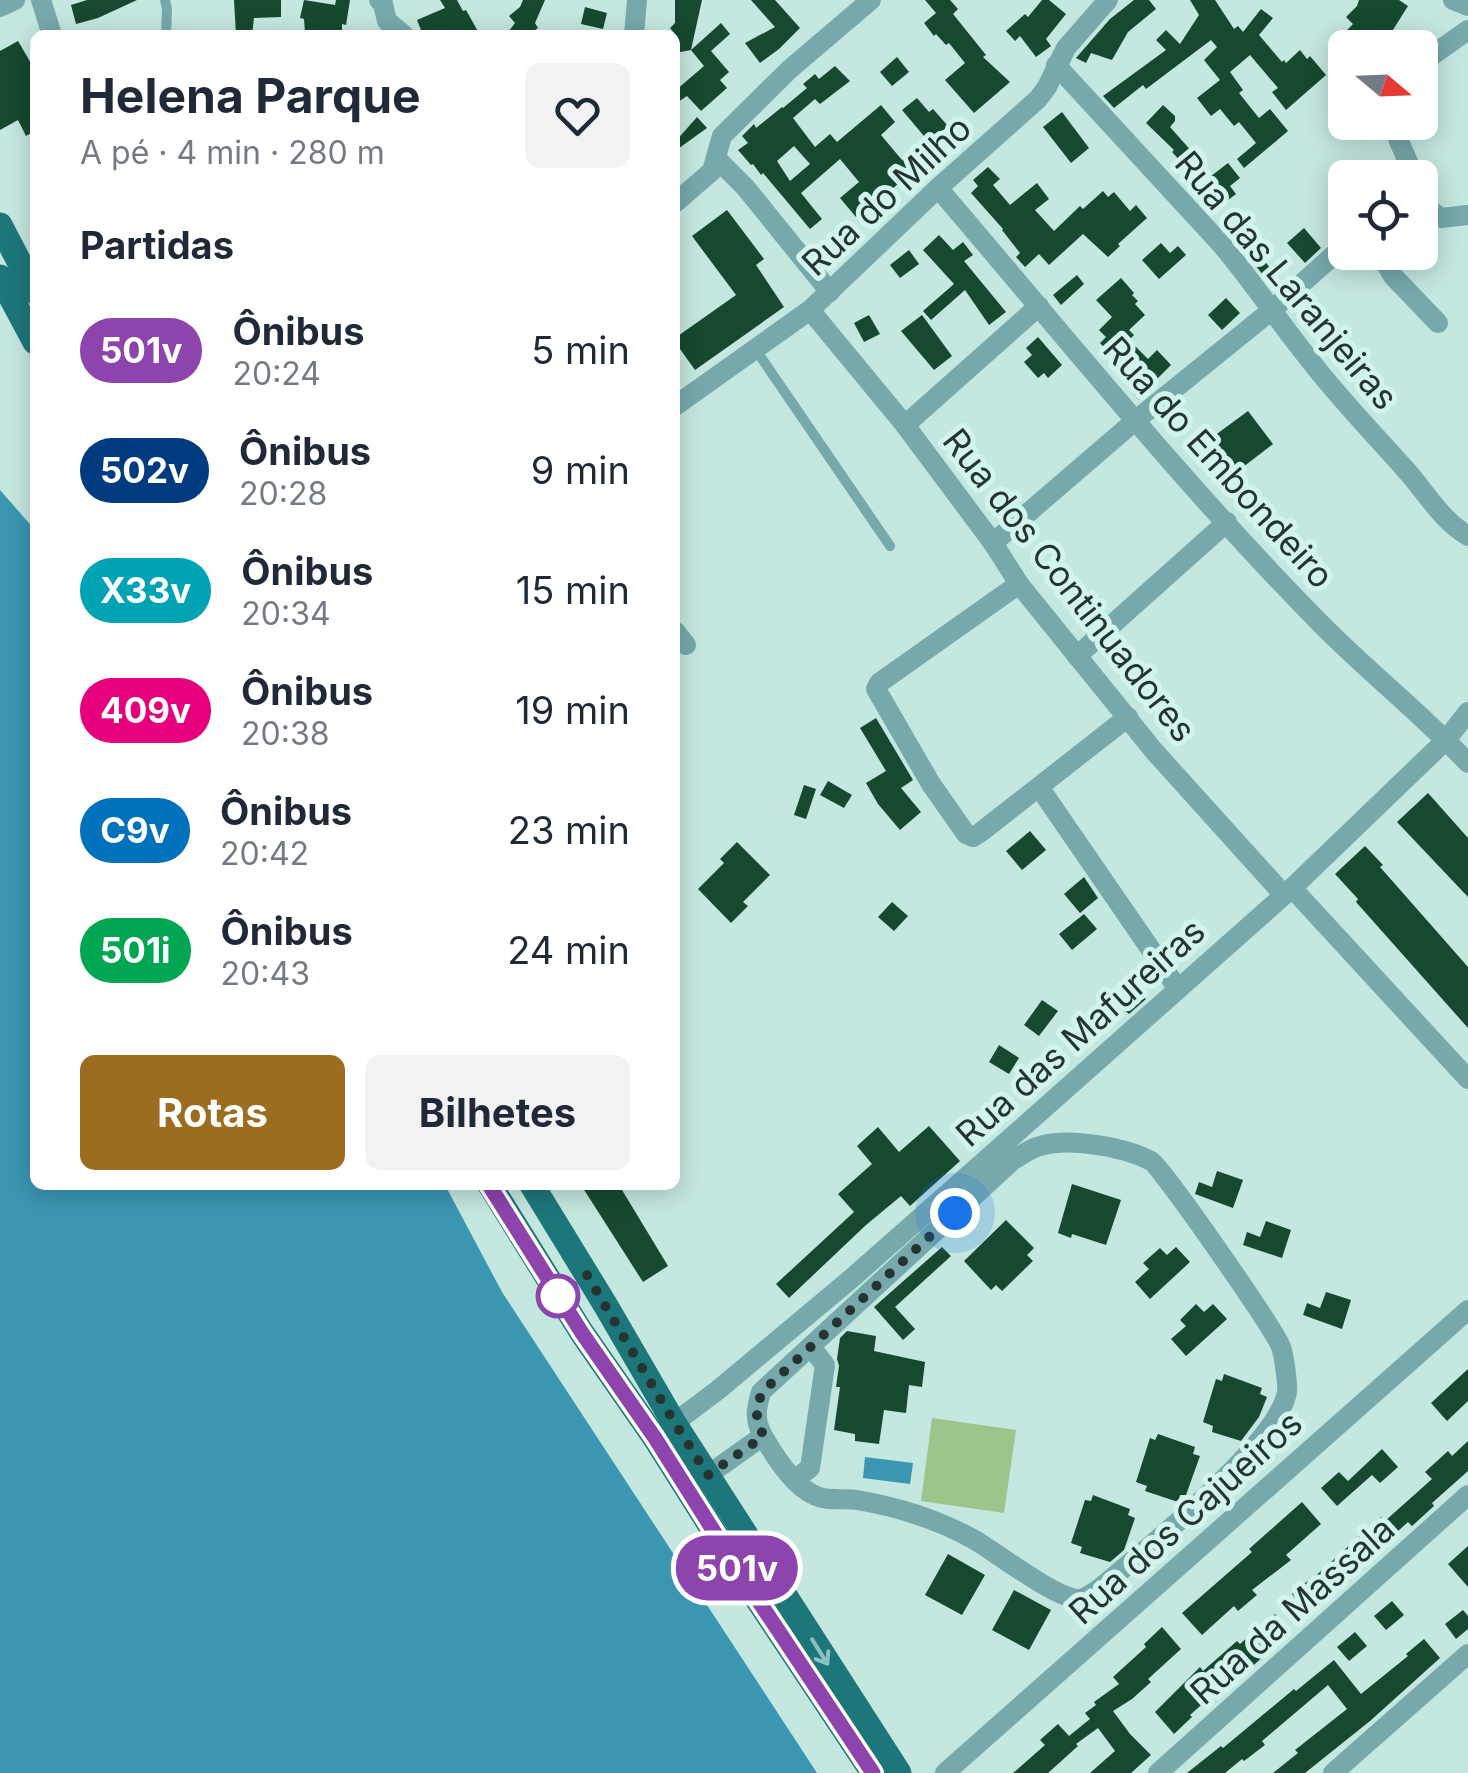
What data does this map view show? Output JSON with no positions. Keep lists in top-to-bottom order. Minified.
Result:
{"streets":{"street":["Rua do Milho","Rua das Laranjeiras","Rua do Embondeiro","Rua dos Continuadores","Rua das Mafureiras","Rua dos Cajueiros","Rua da Massala"]},"crossings":[["Rua do Milho","Rua das Laranjeiras"],["Rua do Milho","Rua do Embondeiro"],["Rua do Milho","Rua dos Continuadores"],["Rua do Embondeiro","Rua das Mafureiras"],["Rua dos Continuadores","Rua das Mafureiras"]],"lines":["bus line 501v"],"north":"right","page":{"on_map":"501v","heading":[["Helena Parque","A pé · 4 min · 280 m"],"Partidas"],"list":[{"mark":"501v","name":"Ônibus","note":"20:24","value":"5 min"},{"mark":"502v","name":"Ônibus","note":"20:28","value":"9 min"},{"mark":"X33v","name":"Ônibus","note":"20:34","value":"15 min"},{"mark":"409v","name":"Ônibus","note":"20:38","value":"19 min"},{"mark":"C9v","name":"Ônibus","note":"20:42","value":"23 min"},{"mark":"501i","name":"Ônibus","note":"20:43","value":"24 min"}],"buttons":["Rotas","Bilhetes"]}}
